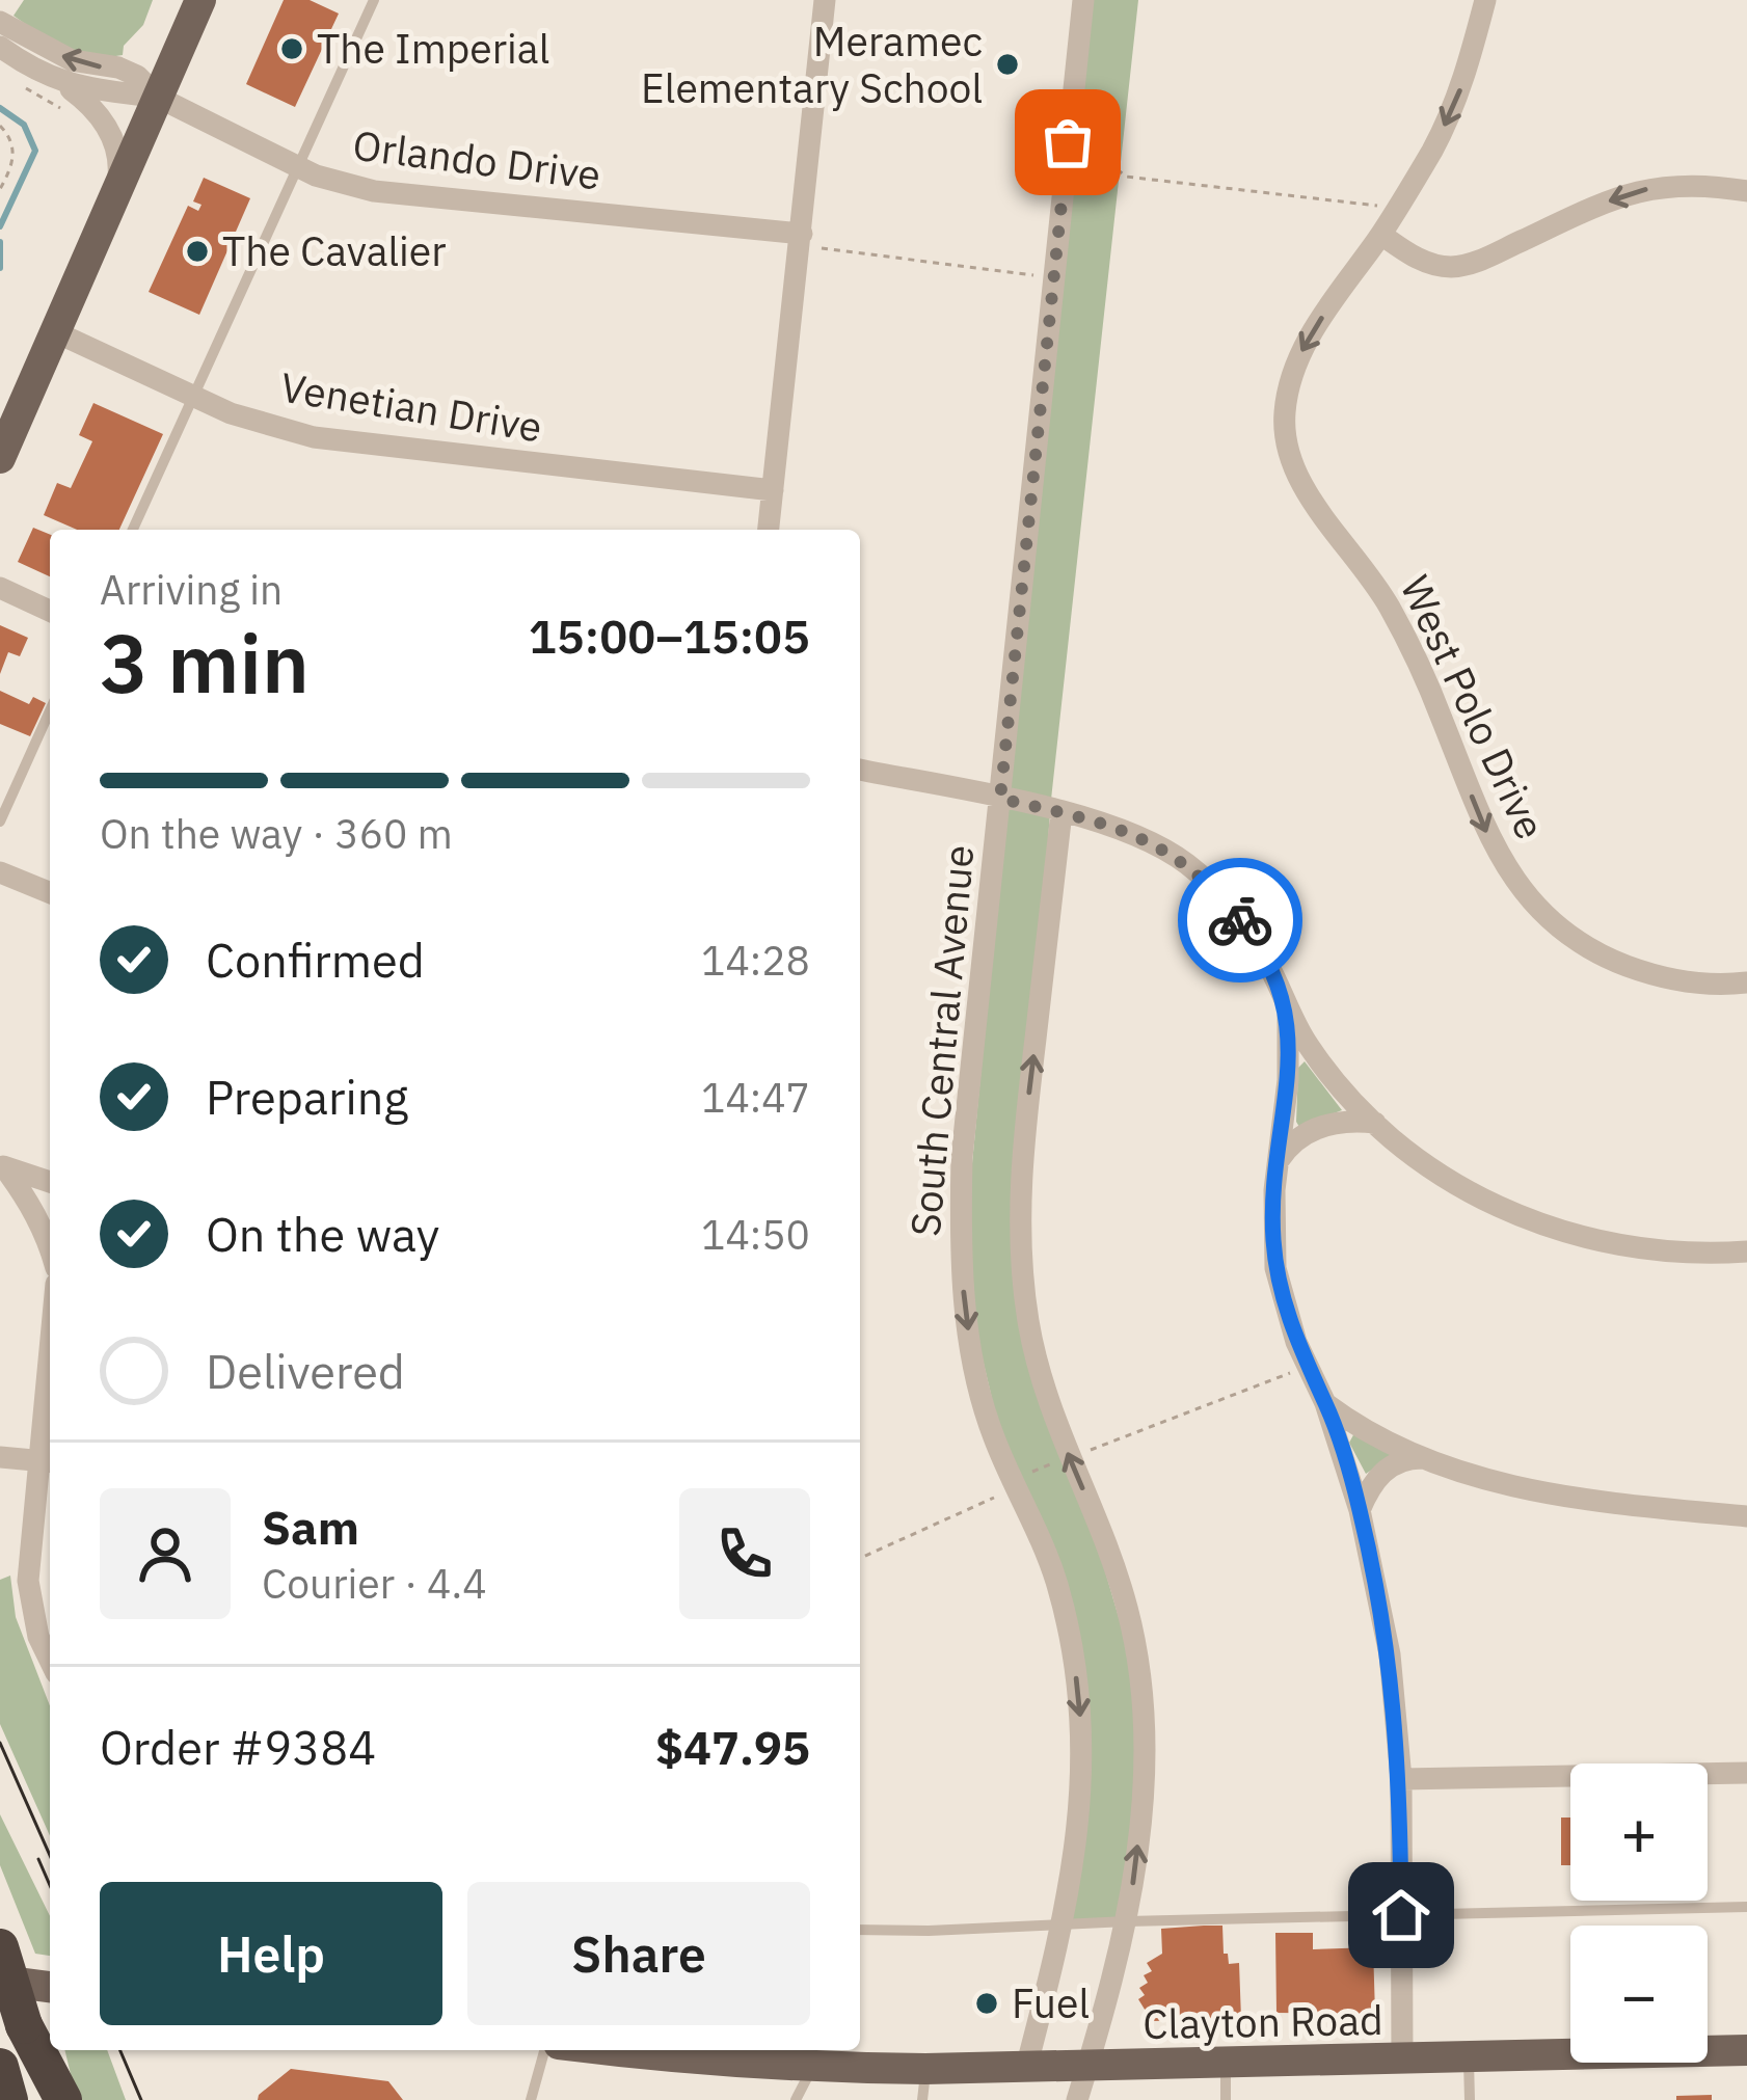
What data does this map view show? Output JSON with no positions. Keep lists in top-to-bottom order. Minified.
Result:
{"streets":{"main road":["Clayton Road"],"street":["Orlando Drive","Venetian Drive","West Polo Drive","South Central Avenue"]},"crossings":[["South Central Avenue","Clayton Road"]],"one_way":["West Polo Drive"],"places":["The Imperial","Meramec Elementary School","The Cavalier","Fuel"],"page":{"heading":["3 min","Arriving in","15:00–15:05"],"panel":["Sam","Courier · 4.4","Order #9384","$47.95"],"bar":"On the way · 360 m","list":[["Confirmed","14:28"],["Preparing","14:47"],["On the way","14:50"],"Delivered"],"map_buttons":["+","−"],"buttons":["Help","Share"]}}
